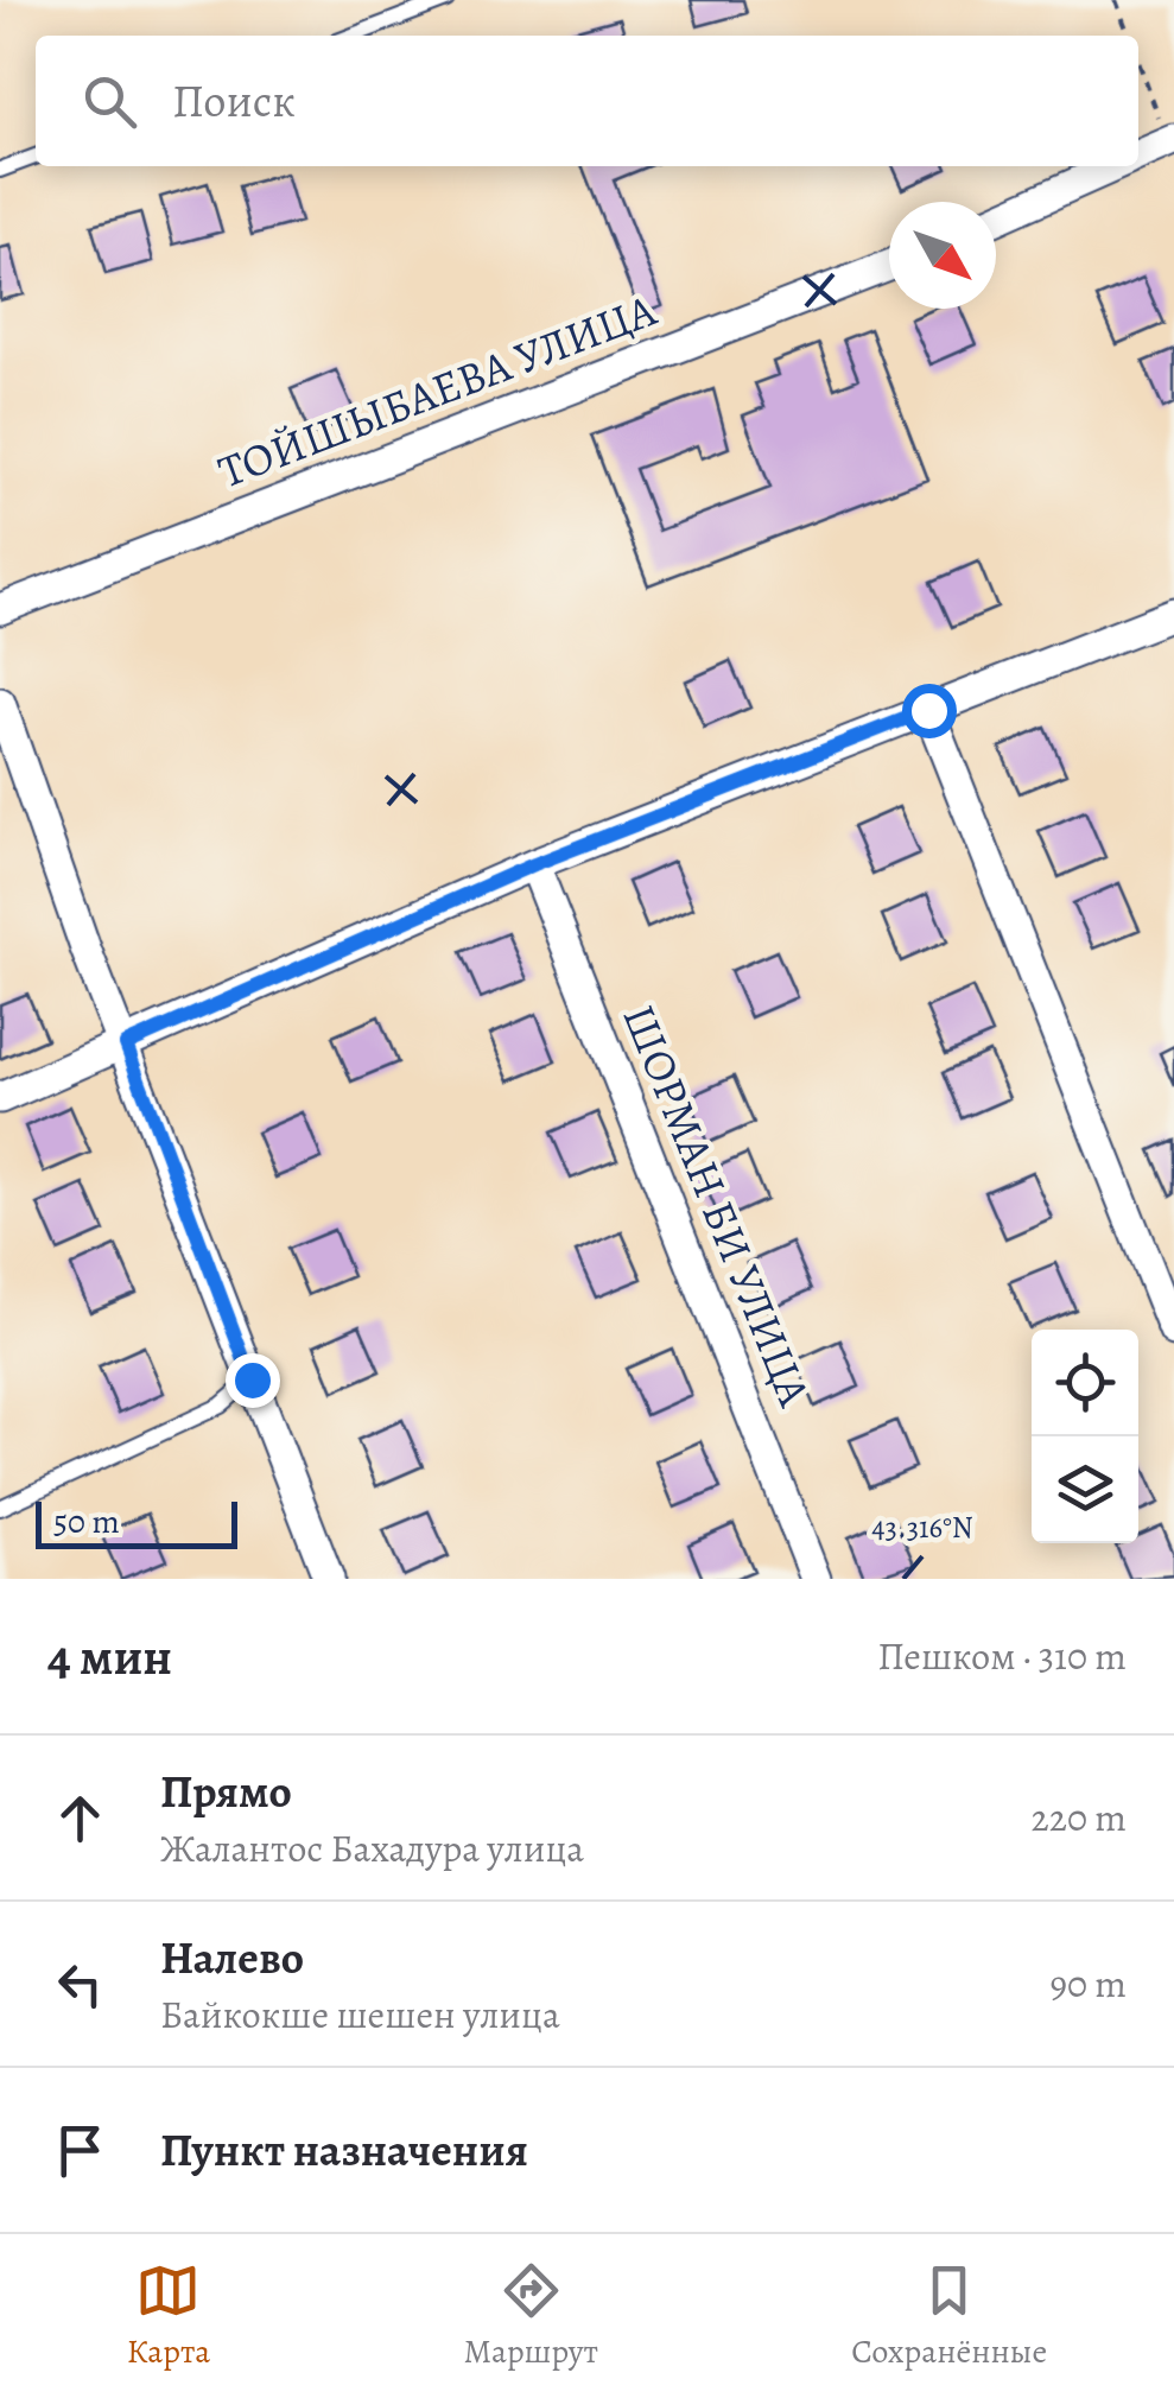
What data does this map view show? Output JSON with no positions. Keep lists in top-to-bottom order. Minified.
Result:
{"streets":{"street":["ТОЙШЫБАЕВА УЛИЦА","ШОРМАН БИ УЛИЦА"]},"scale_bar":"50 m","north":"bottom right","page":{"search":"Поиск","scale":"50 m","heading":["4 мин","Пешком · 310 m"],"list":[["Прямо","Жалантос Бахадура улица","220 m"],["Налево","Байкокше шешен улица","90 m"],"Пункт назначения"],"nav":["Карта","Маршрут","Сохранённые"]},"coordinates":["43.316°N"]}
